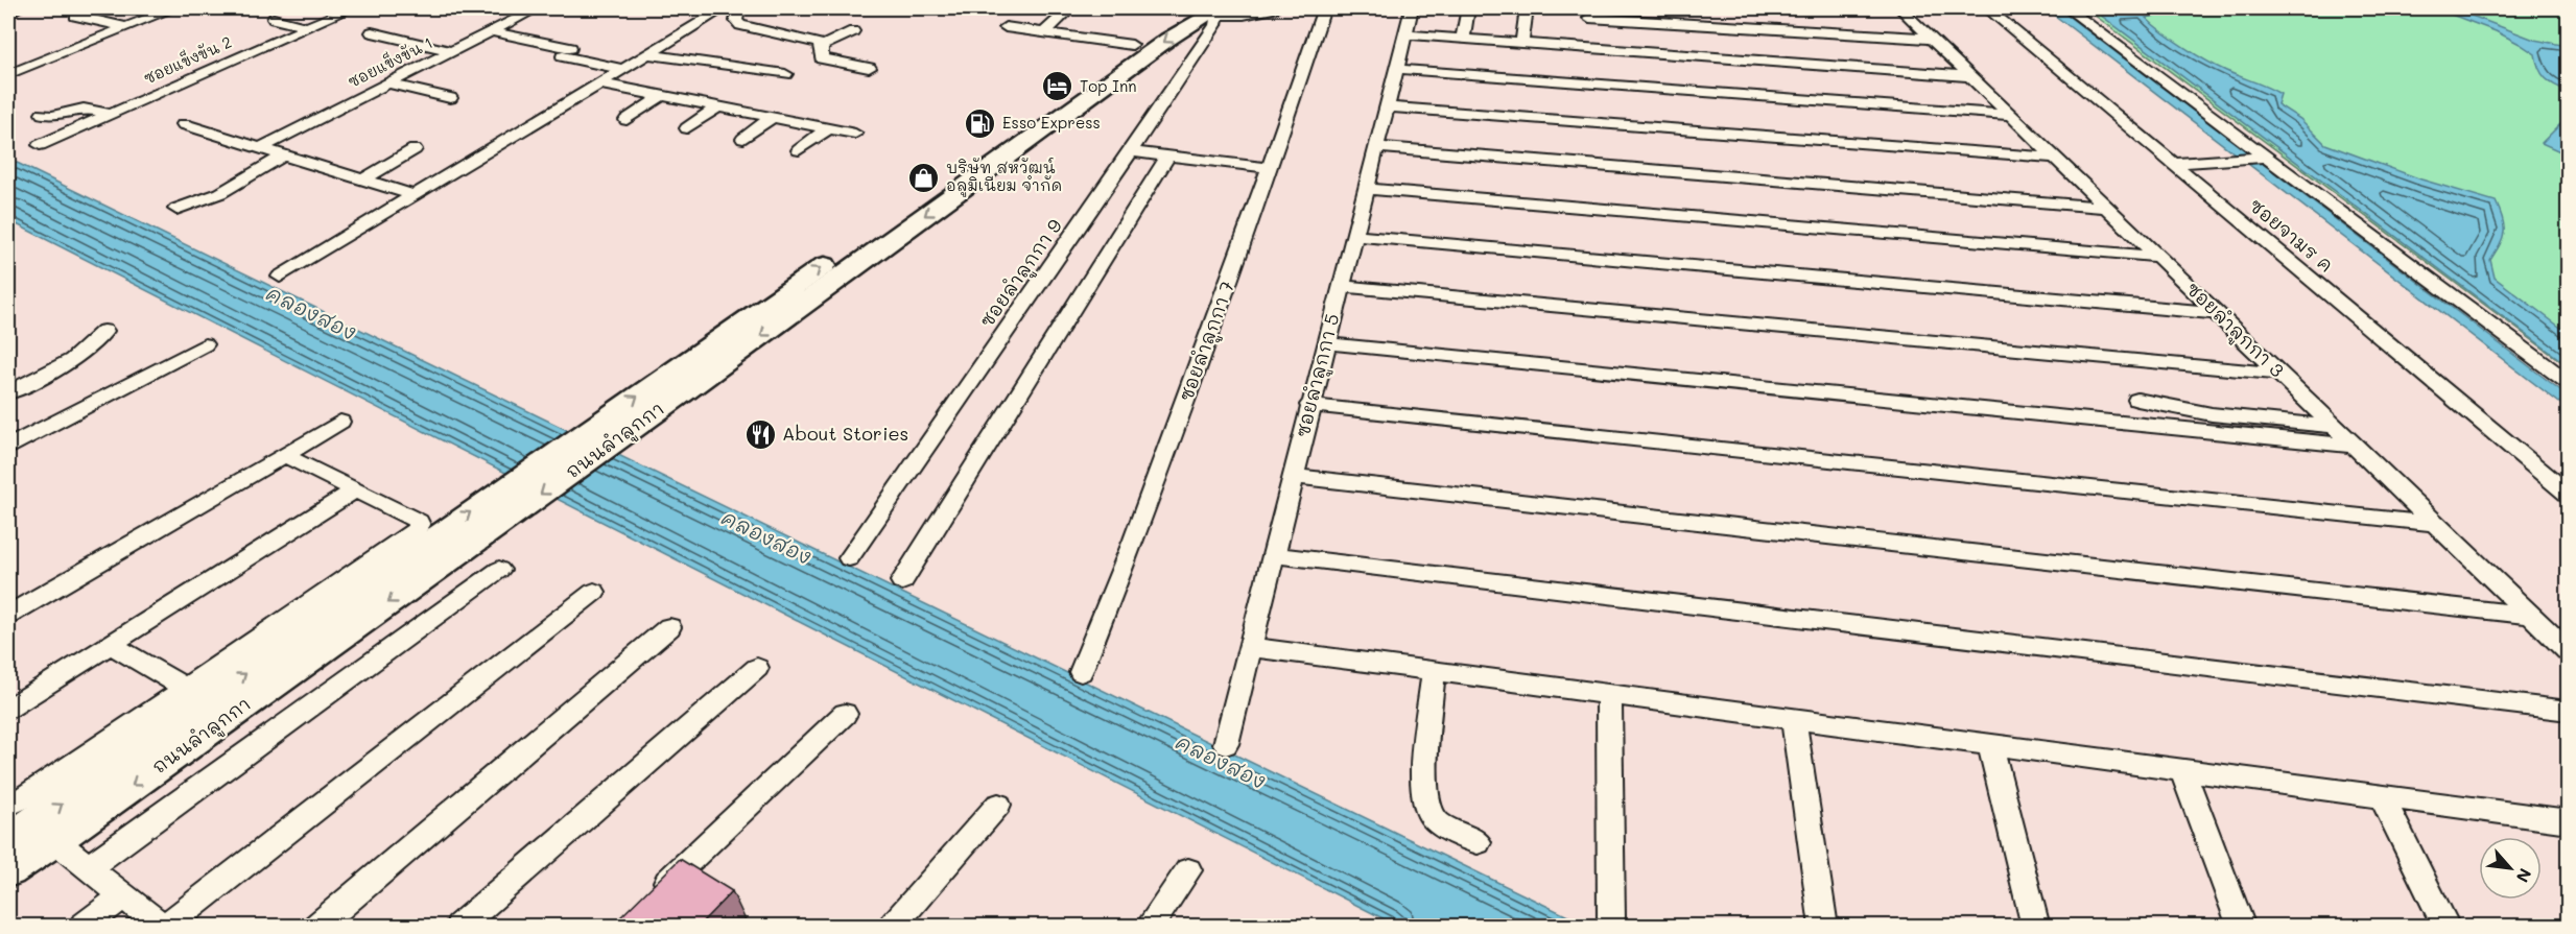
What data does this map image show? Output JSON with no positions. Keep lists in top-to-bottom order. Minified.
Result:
{"streets":{"main road":["ถนนลำลูกกา"],"street":["ซอยแข็งขัน 2","ซอยแข็งขัน 1","ซอยจามร ค","ซอยลำลูกกา 9","ซอยลำลูกกา 3","ซอยลำลูกกา 7","ซอยลำลูกกา 5"]},"crossings":[["ซอยลำลูกกา 9","ถนนลำลูกกา"]],"water":["คลองสอง"],"places":{"hotel":["Top Inn"],"fuel station":["Esso Express"],"shop":["บริษัท สหวัฒน์ อลูมิเนียม จำกัด"],"restaurant":["About Stories"]},"north":"bottom right"}
